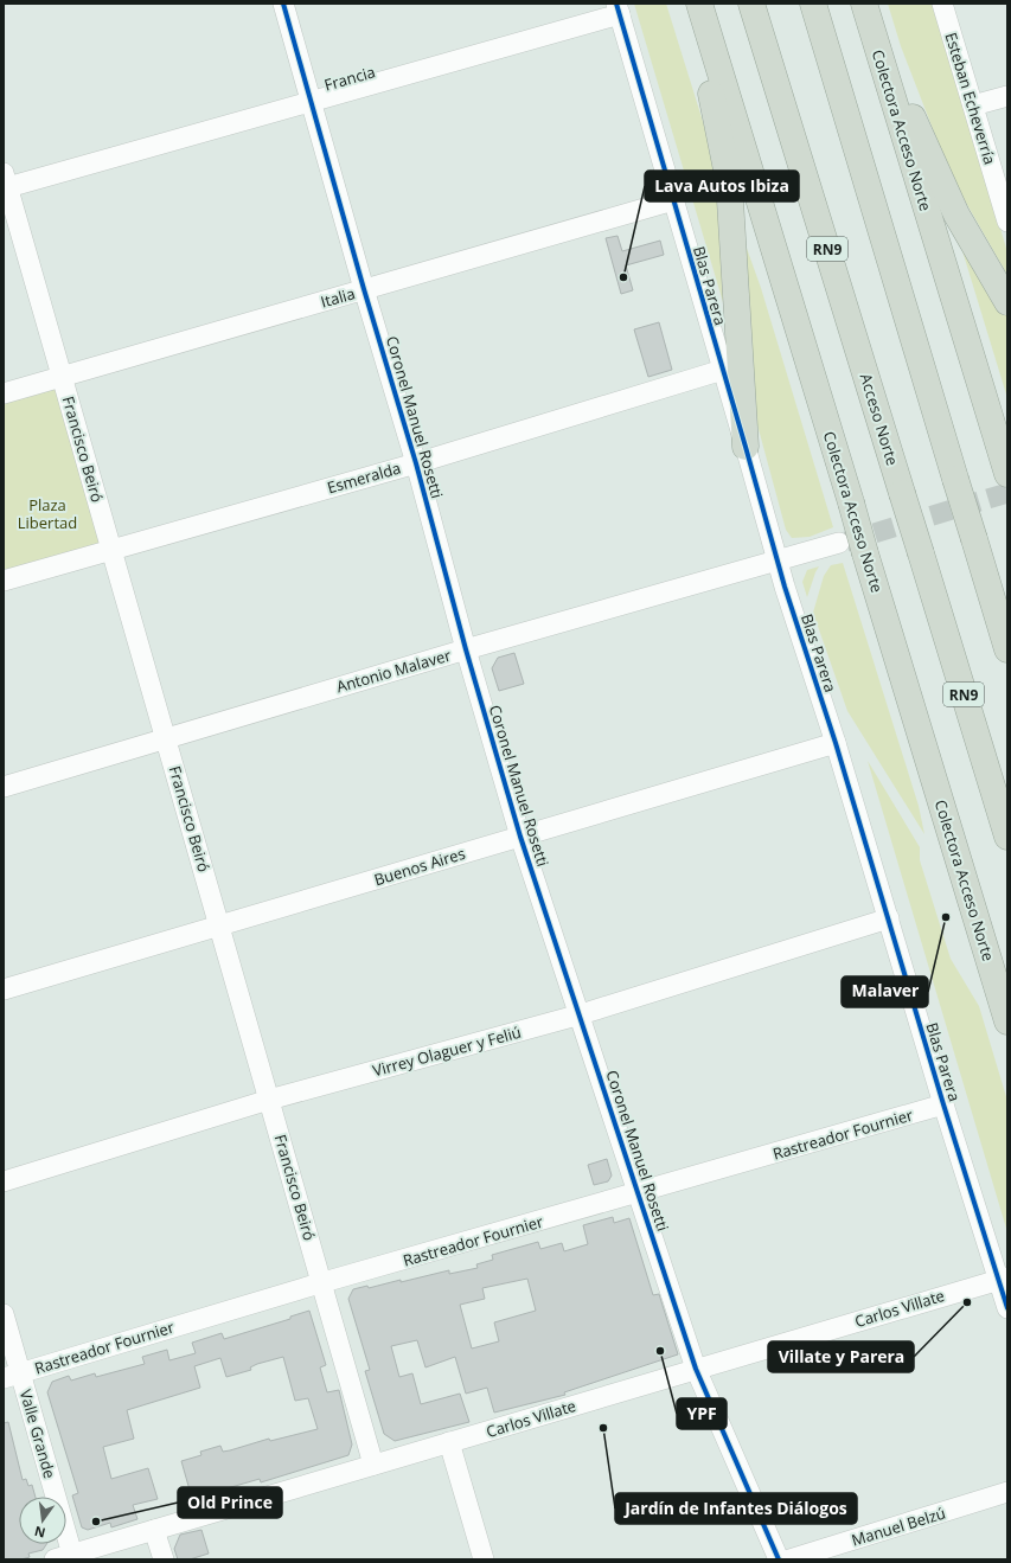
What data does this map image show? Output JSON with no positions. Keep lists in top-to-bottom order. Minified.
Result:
{"streets":{"highway":["Colectora Acceso Norte","RN9","Acceso Norte"],"street":["Francia","Esteban Echeverría","Blas Parera","Italia","Coronel Manuel Rosetti","Francisco Beiró","Esmeralda","Antonio Malaver","Buenos Aires","Virrey Olaguer y Feliú","Rastreador Fournier","Carlos Villate","Valle Grande","Manuel Belzú"]},"crossings":[["Francia","Blas Parera"],["Francia","Coronel Manuel Rosetti"],["Francia","Francisco Beiró"],["Blas Parera","Italia"],["Blas Parera","Esmeralda"],["Blas Parera","Antonio Malaver"],["Blas Parera","Buenos Aires"],["Blas Parera","Virrey Olaguer y Feliú"],["Blas Parera","Rastreador Fournier"],["Blas Parera","Carlos Villate"],["Italia","Coronel Manuel Rosetti"],["Italia","Francisco Beiró"],["Coronel Manuel Rosetti","Esmeralda"],["Coronel Manuel Rosetti","Antonio Malaver"],["Coronel Manuel Rosetti","Buenos Aires"],["Coronel Manuel Rosetti","Virrey Olaguer y Feliú"],["Coronel Manuel Rosetti","Rastreador Fournier"],["Coronel Manuel Rosetti","Carlos Villate"],["Francisco Beiró","Esmeralda"],["Francisco Beiró","Antonio Malaver"],["Francisco Beiró","Buenos Aires"],["Francisco Beiró","Virrey Olaguer y Feliú"],["Francisco Beiró","Rastreador Fournier"],["Francisco Beiró","Carlos Villate"],["Rastreador Fournier","Valle Grande"],["Carlos Villate","Valle Grande"]],"parks":["Plaza Libertad"],"places":["Lava Autos Ibiza","Malaver","Villate y Parera","YPF","Jardín de Infantes Diálogos","Old Prince"],"north":"bottom"}
